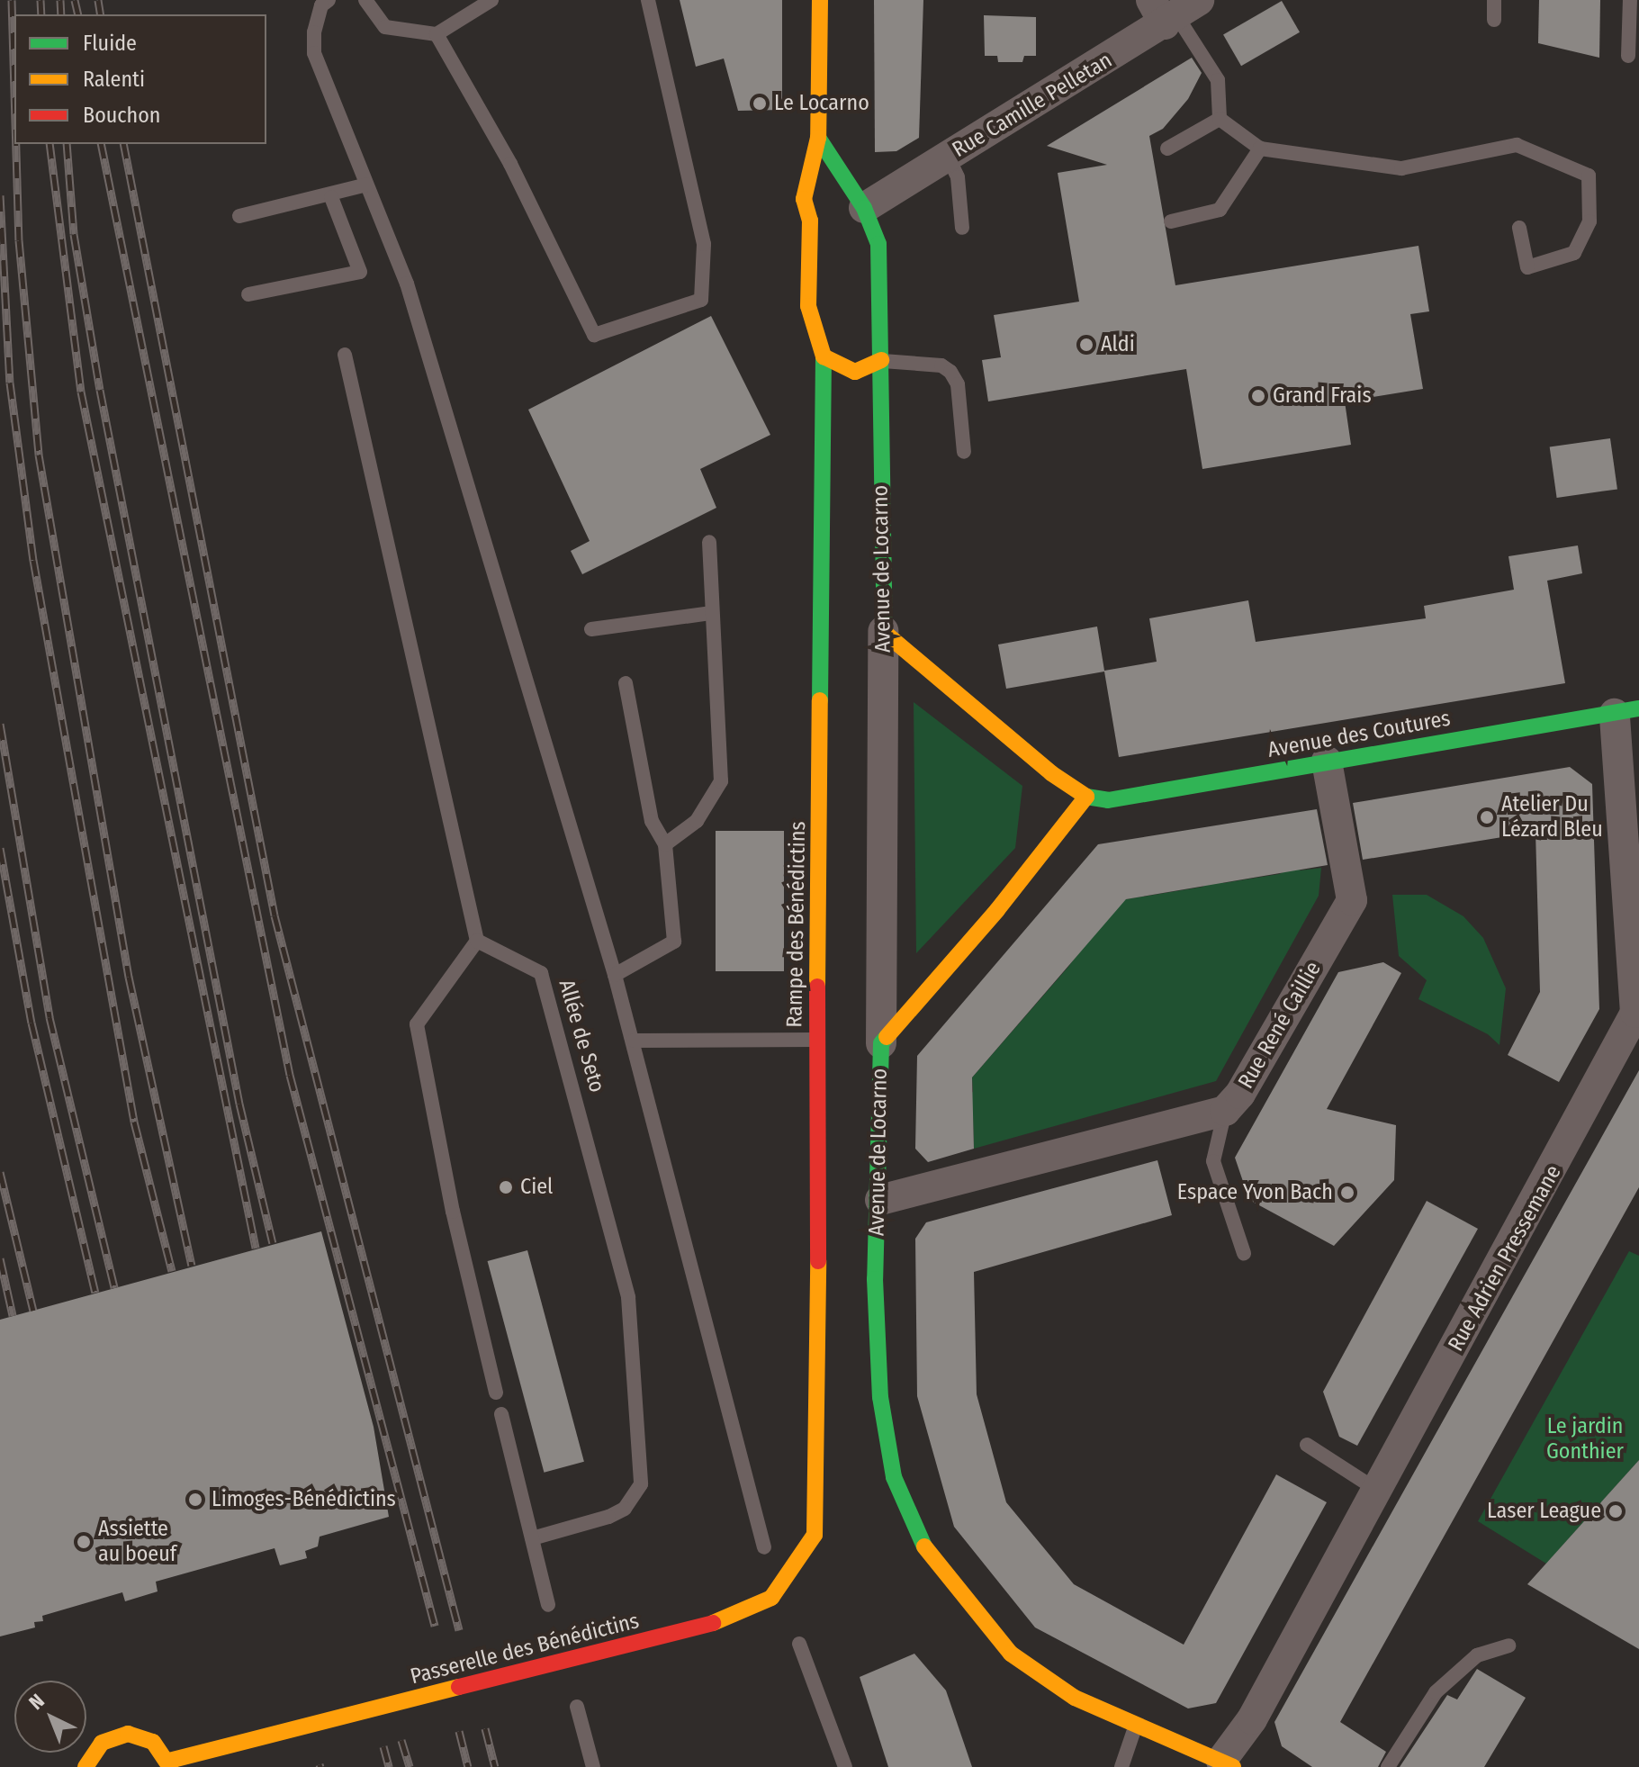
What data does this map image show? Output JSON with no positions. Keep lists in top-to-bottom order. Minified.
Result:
{"streets":{"street":["Rue Camille Pelletan","Avenue de Locarno","Avenue des Coutures","Rampe des Bénédictins","Rue René Caillie","Rue Adrien Pressemane","Passerelle des Bénédictins"],"lane":["Allée de Seto"]},"crossings":[["Rue Camille Pelletan","Avenue de Locarno"],["Avenue de Locarno","Rampe des Bénédictins"],["Avenue de Locarno","Rue René Caillie"],["Avenue de Locarno","Rue Adrien Pressemane"],["Avenue des Coutures","Rue René Caillie"],["Avenue des Coutures","Rue Adrien Pressemane"],["Rampe des Bénédictins","Passerelle des Bénédictins"]],"parks":["Le jardin Gonthier"],"places":["Le Locarno","Aldi","Grand Frais","Atelier Du Lézard Bleu","Ciel","Espace Yvon Bach","Limoges-Bénédictins","Laser League","Assiette au boeuf"],"legend":["Fluide","Ralenti","Bouchon"],"north":"top left"}
